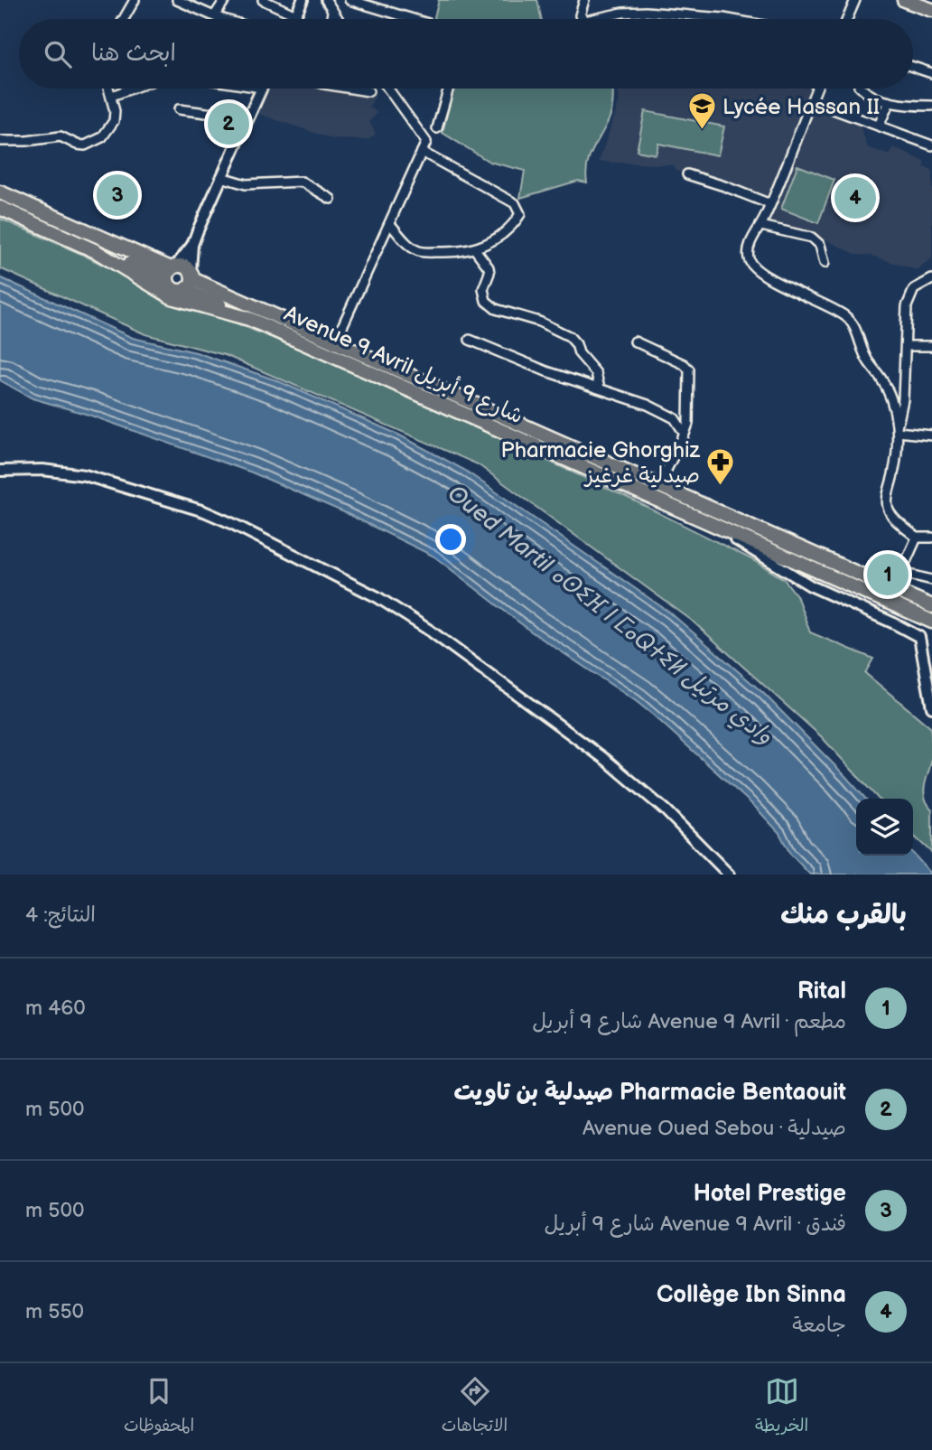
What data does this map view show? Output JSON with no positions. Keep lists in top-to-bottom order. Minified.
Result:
{"streets":{"main road":["Avenue 9 Avril شارع 9 أبريل"]},"water":["Oued Martil ⴰⵙⵉⴼ ⵏ ⵎⴰⵕⵜⵉⵍ وادي مرتيل"],"places":{"school or university":["Lycée Hassan II"],"pharmacy":["Pharmacie Ghorghiz صيدلية غرغيز"]},"page":{"search":"ابحث هنا","pins":["2","3","4","1"],"heading":["بالقرب منك","النتائج: 4"],"list":[{"mark":"1","name":"Rital","note":"مطعم · Avenue 9 Avril شارع 9 أبريل","value":"460 m"},{"mark":"2","name":"Pharmacie Bentaouit صيدلية بن تاويت","note":"صيدلية · Avenue Oued Sebou","value":"500 m"},{"mark":"3","name":"Hotel Prestige","note":"فندق · Avenue 9 Avril شارع 9 أبريل","value":"500 m"},{"mark":"4","name":"Collège Ibn Sinna","note":"جامعة","value":"550 m"}],"nav":["الخريطة","الاتجاهات","المحفوظات"]}}
